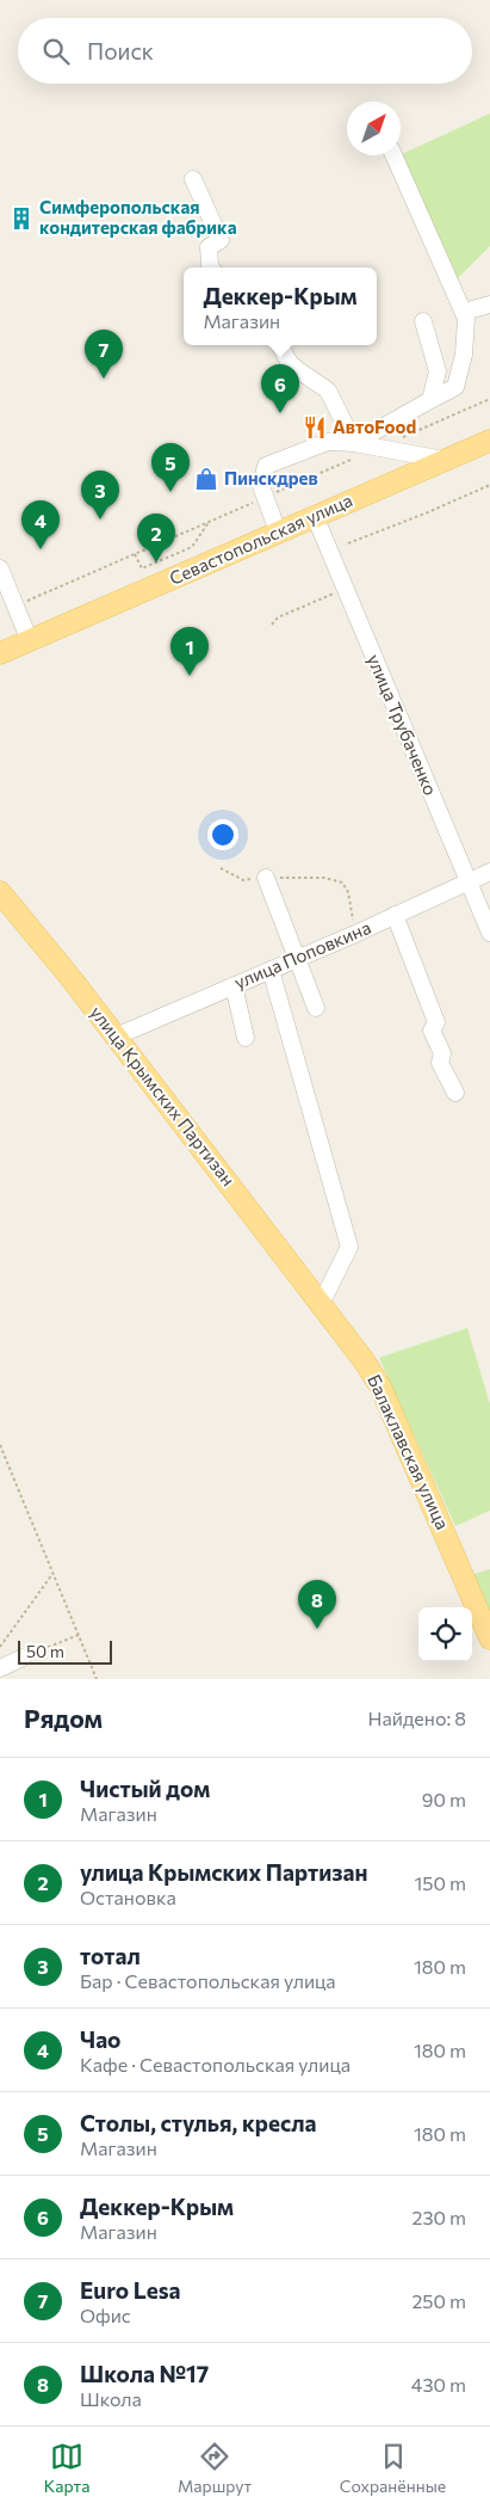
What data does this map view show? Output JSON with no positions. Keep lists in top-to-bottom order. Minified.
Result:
{"streets":{"main road":["Севастопольская улица","улица Крымских Партизан","Балаклавская улица"],"street":["улица Трубаченко","улица Поповкина"]},"crossings":[["Севастопольская улица","улица Трубаченко"],["улица Трубаченко","улица Поповкина"],["улица Поповкина","улица Крымских Партизан"],["улица Крымских Партизан","Балаклавская улица"]],"places":{"building":["Симферопольская кондитерская фабрика"],"restaurant":["АвтоFood"],"shop":["Пинскдрев"]},"scale_bar":"50 m","north":"top right","page":{"search":"Поиск","popup":["Деккер-Крым","Магазин"],"pins":["7","6","5","3","4","2","1","8"],"scale":"50 m","heading":["Рядом","Найдено: 8"],"list":[{"mark":"1","name":"Чистый дом","note":"Магазин","value":"90 m"},{"mark":"2","name":"улица Крымских Партизан","note":"Остановка","value":"150 m"},{"mark":"3","name":"тотал","note":"Бар · Севастопольская улица","value":"180 m"},{"mark":"4","name":"Чао","note":"Кафе · Севастопольская улица","value":"180 m"},{"mark":"5","name":"Столы, стулья, кресла","note":"Магазин","value":"180 m"},{"mark":"6","name":"Деккер-Крым","note":"Магазин","value":"230 m"},{"mark":"7","name":"Euro Lesa","note":"Офис","value":"250 m"},{"mark":"8","name":"Школа №17","note":"Школа","value":"430 m"}],"nav":["Карта","Маршрут","Сохранённые"]}}
